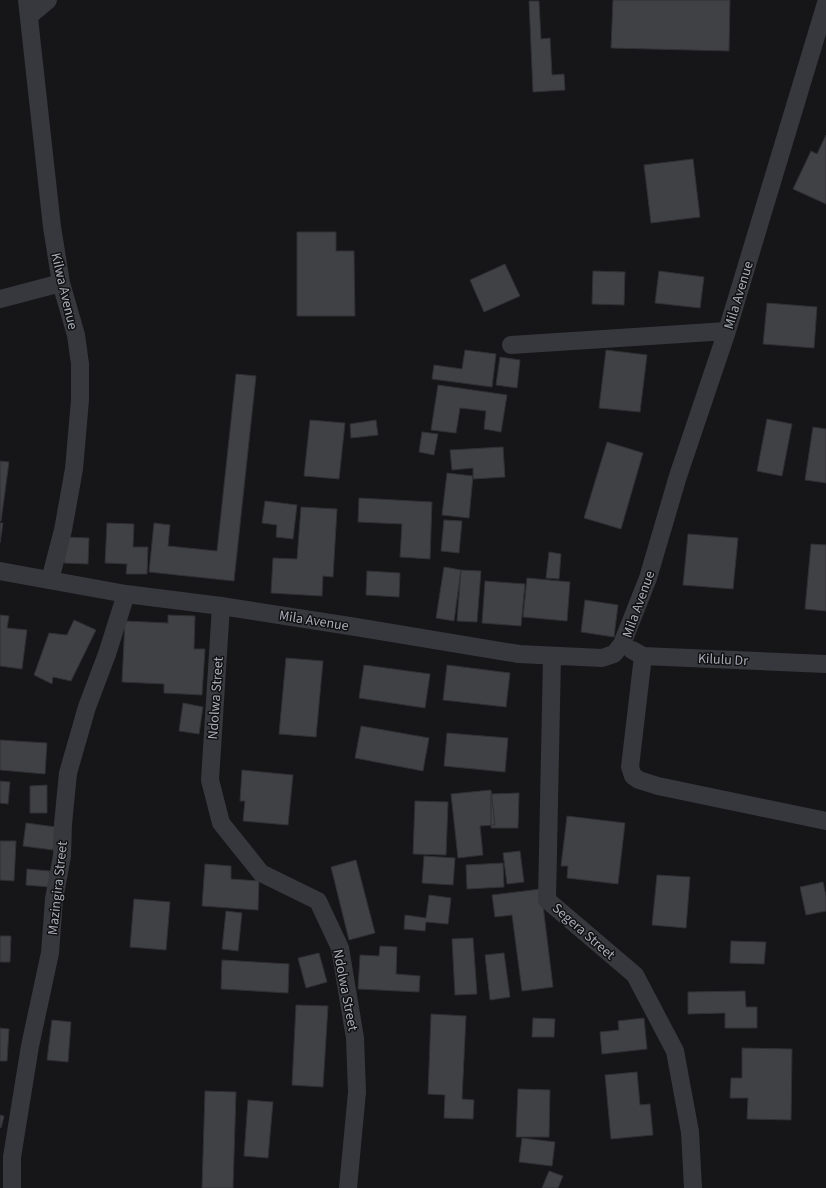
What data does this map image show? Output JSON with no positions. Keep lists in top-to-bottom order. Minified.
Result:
{"streets":{"street":["Kilwa Avenue","Mila Avenue","Kilulu Dr","Ndolwa Street","Mazingira Street","Segera Street"]},"crossings":[["Kilwa Avenue","Mila Avenue"],["Mila Avenue","Kilulu Dr"],["Mila Avenue","Ndolwa Street"],["Mila Avenue","Mazingira Street"],["Mila Avenue","Segera Street"]]}
